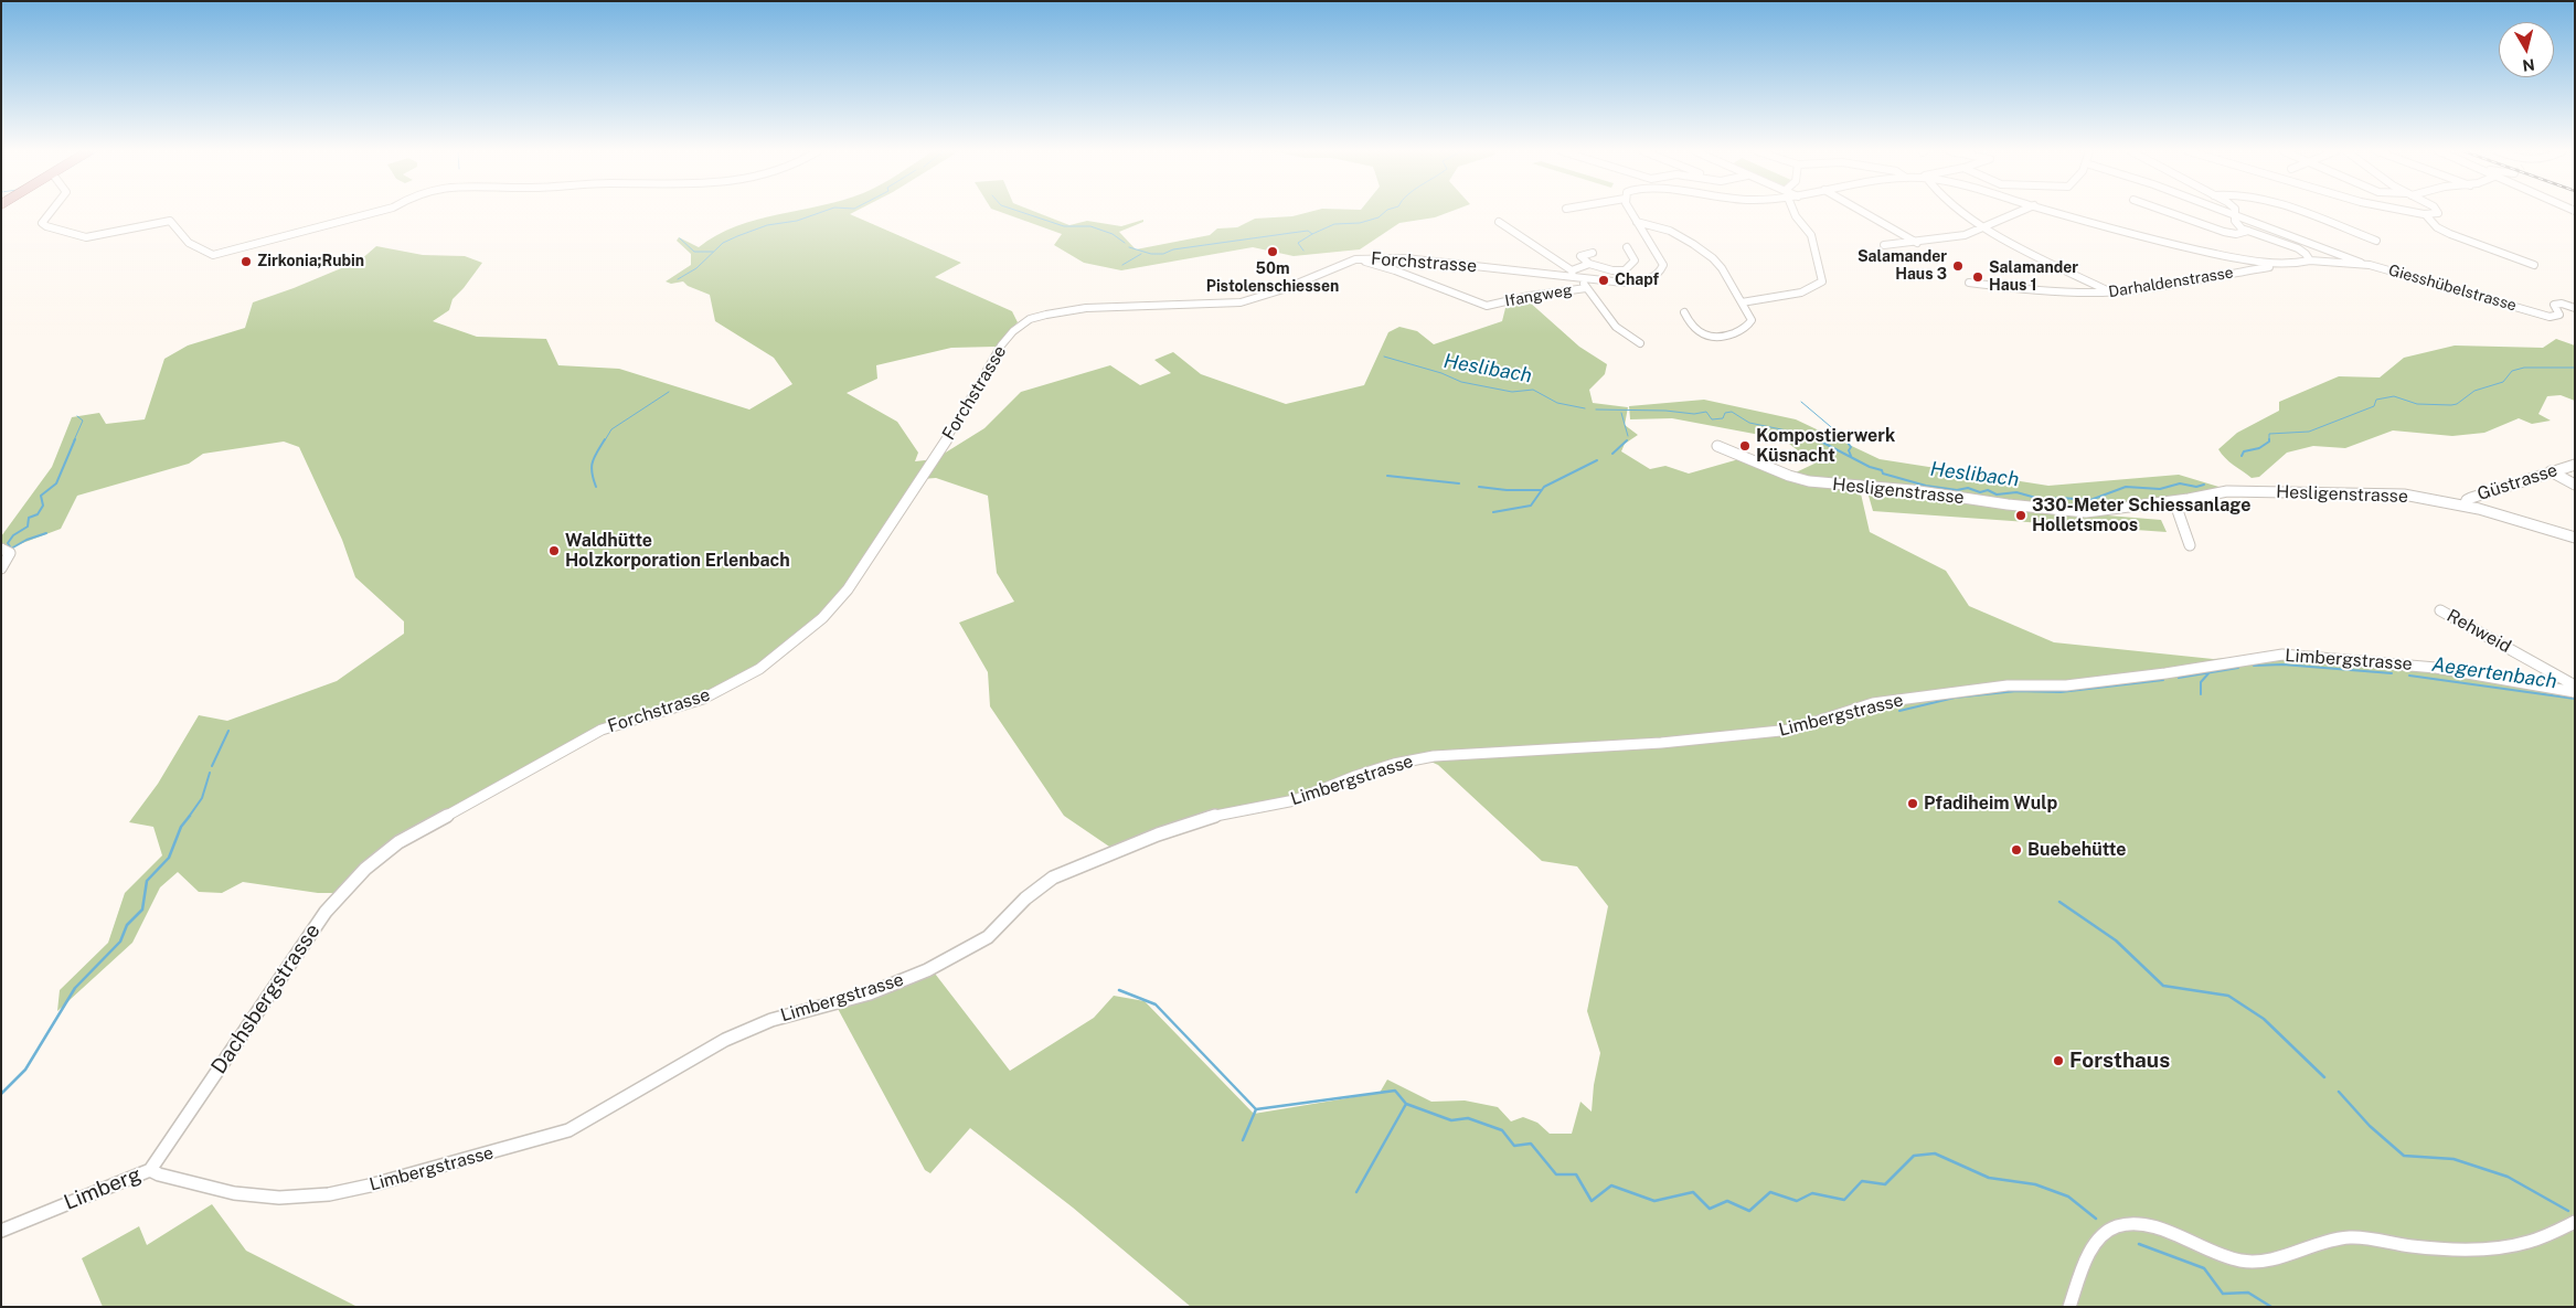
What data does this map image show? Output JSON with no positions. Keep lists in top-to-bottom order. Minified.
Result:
{"streets":{"street":["Forchstrasse","Darhaldenstrasse","Giesshübelstrasse","Ifangweg","Güstrasse","Hesligenstrasse","Rehweid","Limbergstrasse","Dachsbergstrasse","Limberg"]},"crossings":[["Forchstrasse","Ifangweg"],["Forchstrasse","Dachsbergstrasse"],["Darhaldenstrasse","Giesshübelstrasse"],["Güstrasse","Hesligenstrasse"],["Limbergstrasse","Limberg"],["Dachsbergstrasse","Limberg"]],"water":["Heslibach","Aegertenbach"],"places":["50m Pistolenschiessen","Zirkonia;Rubin","Salamander Haus 3","Salamander Haus 1","Chapf","Kompostierwerk Küsnacht","330-Meter Schiessanlage Holletsmoos","Waldhütte Holzkorporation Erlenbach","Pfadiheim Wulp","Buebehütte","Forsthaus"],"north":"bottom"}
